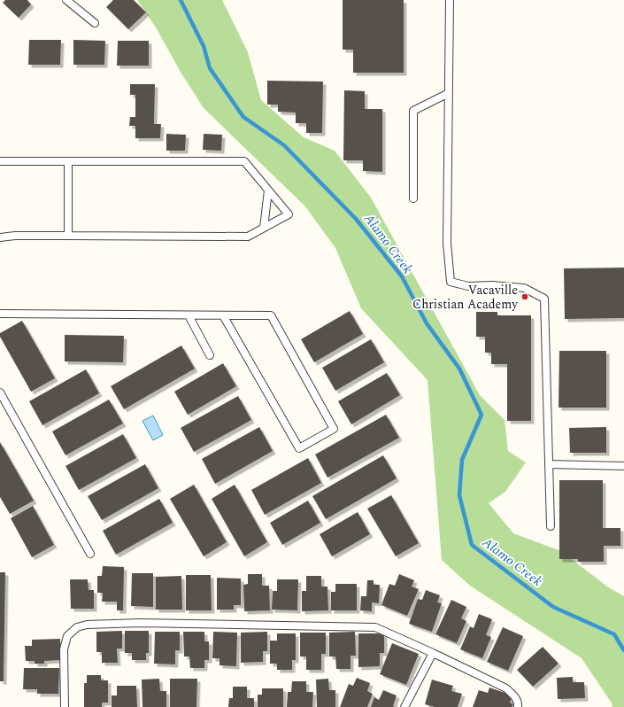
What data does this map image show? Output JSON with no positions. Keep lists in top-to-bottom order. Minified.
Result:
{"water":["Alamo Creek"],"places":["Vacaville Christian Academy"]}
